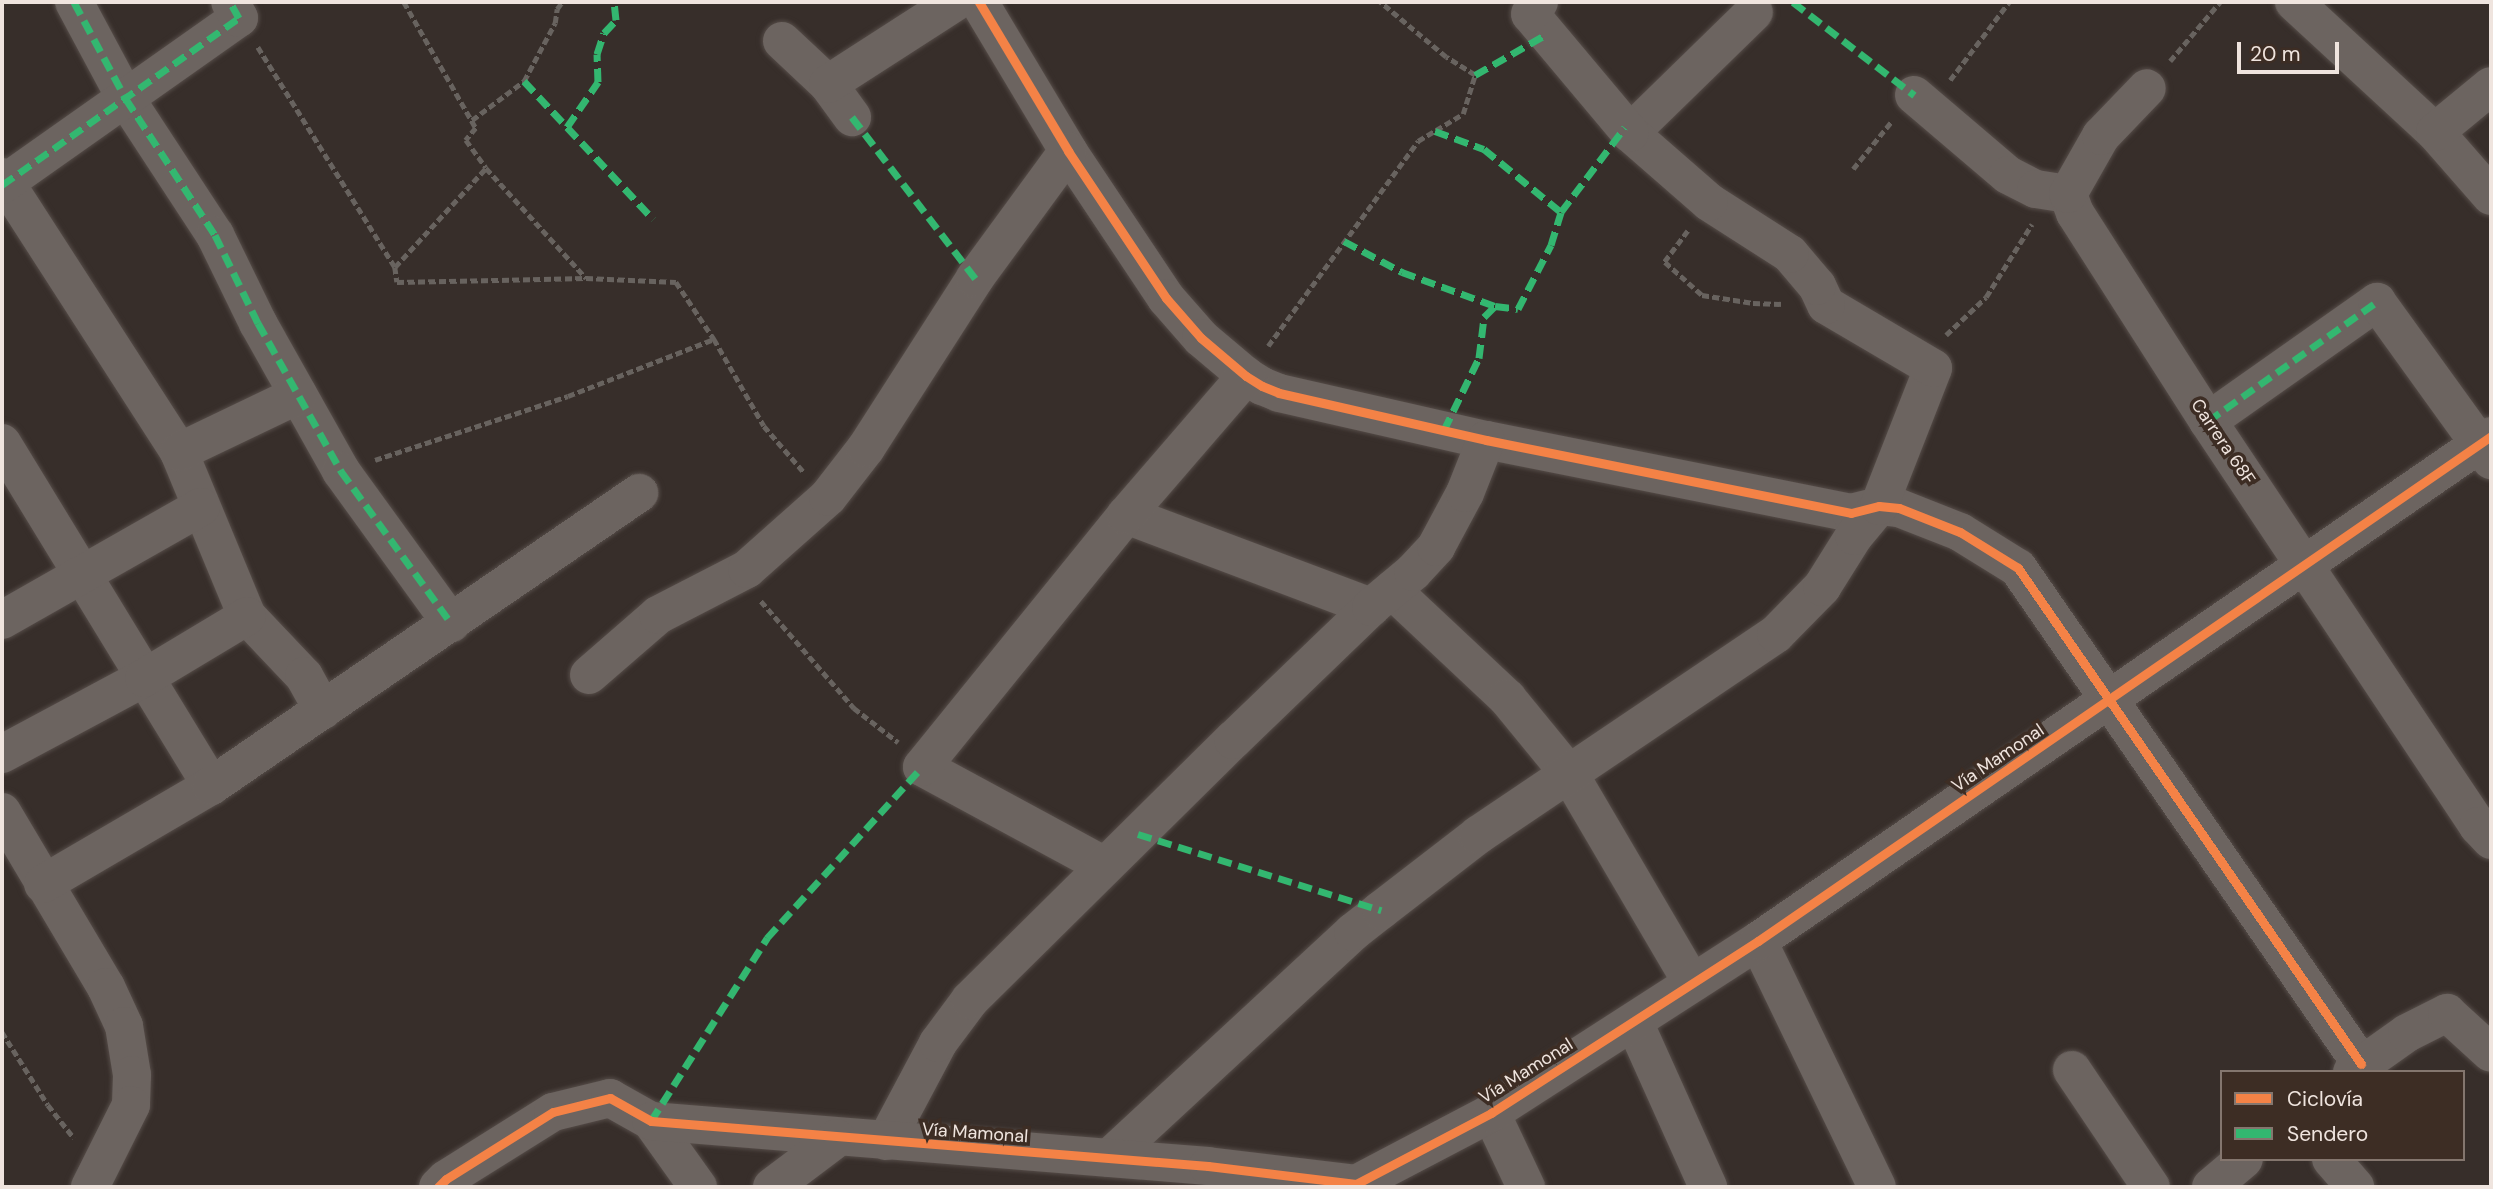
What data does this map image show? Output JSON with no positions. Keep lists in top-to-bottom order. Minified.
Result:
{"streets":{"street":["Carrera 68F","Vía Mamonal"]},"crossings":[["Carrera 68F","Vía Mamonal"]],"legend":["Ciclovía","Sendero"],"scale_bar":"20 m"}
